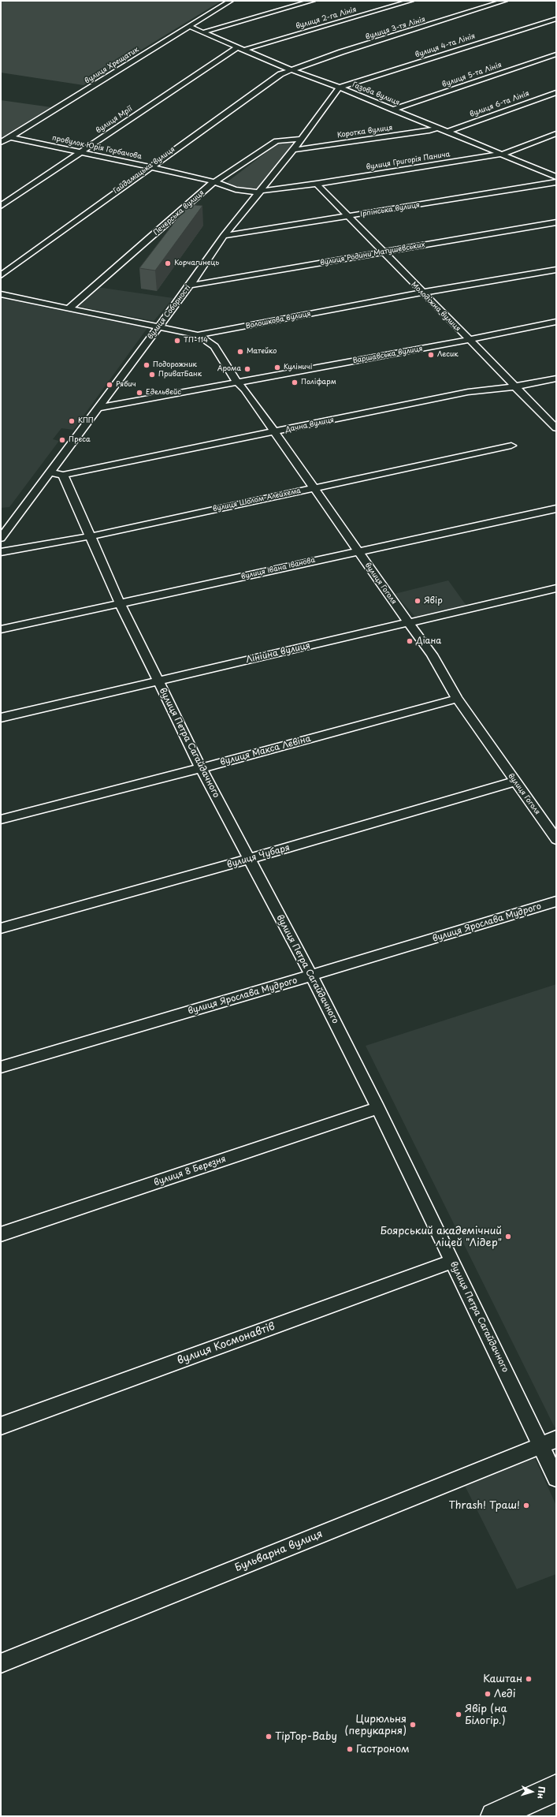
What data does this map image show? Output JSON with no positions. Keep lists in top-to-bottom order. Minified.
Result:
{"streets":{"street":["вулиця 2-га Лінія","вулиця 3-тя Лінія","вулиця 4-та Лінія","вулиця Хрещатик","вулиця 5-та Лінія","Газова вулиця","вулиця 6-та Лінія","вулиця Мрії","Коротка вулиця","провулок Юрія Горбачова","вулиця Григорія Панича","Гайдамацька вулиця","Ірпінська вулиця","Печерська вулиця","вулиця Родини Матушевських","Молодіжна вулиця","вулиця Соборності","Волошкова вулиця","Варшавська вулиця","Дачна вулиця","вулиця Шолом-Алейхема","вулиця Івана Іванова","вулиця Гоголя","Лінійна вулиця","вулиця Петра Сагайдачного","вулиця Макса Левіна","вулиця Чубаря","вулиця Ярослава Мудрого","вулиця 8 Березня","вулиця Космонавтів","Бульварна вулиця"]},"crossings":[["вулиця 2-га Лінія","Газова вулиця"],["вулиця 3-тя Лінія","Газова вулиця"],["вулиця 3-тя Лінія","Гайдамацька вулиця"],["вулиця 4-та Лінія","Газова вулиця"],["вулиця 4-та Лінія","вулиця Соборності"],["вулиця Хрещатик","Газова вулиця"],["вулиця Хрещатик","провулок Юрія Горбачова"],["вулиця 5-та Лінія","Газова вулиця"],["Газова вулиця","вулиця 6-та Лінія"],["Газова вулиця","вулиця Мрії"],["Газова вулиця","Коротка вулиця"],["Газова вулиця","вулиця Григорія Панича"],["Газова вулиця","Гайдамацька вулиця"],["Газова вулиця","вулиця Соборності"],["вулиця Мрії","провулок Юрія Горбачова"],["Коротка вулиця","вулиця Соборності"],["провулок Юрія Горбачова","вулиця Григорія Панича"],["провулок Юрія Горбачова","Гайдамацька вулиця"],["провулок Юрія Горбачова","Печерська вулиця"],["провулок Юрія Горбачова","вулиця Соборності"],["вулиця Григорія Панича","Молодіжна вулиця"],["вулиця Григорія Панича","вулиця Соборності"],["Ірпінська вулиця","Молодіжна вулиця"],["Ірпінська вулиця","вулиця Соборності"],["Печерська вулиця","вулиця Соборності"],["Печерська вулиця","Волошкова вулиця"],["вулиця Родини Матушевських","Молодіжна вулиця"],["вулиця Родини Матушевських","вулиця Соборності"],["Молодіжна вулиця","Волошкова вулиця"],["Молодіжна вулиця","Варшавська вулиця"],["Молодіжна вулиця","Дачна вулиця"],["вулиця Соборності","Волошкова вулиця"],["вулиця Соборності","Варшавська вулиця"],["Волошкова вулиця","вулиця Гоголя"],["Варшавська вулиця","вулиця Гоголя"],["Дачна вулиця","вулиця Гоголя"],["Дачна вулиця","вулиця Петра Сагайдачного"],["вулиця Шолом-Алейхема","вулиця Гоголя"],["вулиця Шолом-Алейхема","вулиця Петра Сагайдачного"],["вулиця Івана Іванова","вулиця Гоголя"],["вулиця Івана Іванова","вулиця Петра Сагайдачного"],["вулиця Гоголя","Лінійна вулиця"],["вулиця Гоголя","вулиця Макса Левіна"],["вулиця Гоголя","вулиця Чубаря"],["Лінійна вулиця","вулиця Петра Сагайдачного"],["вулиця Петра Сагайдачного","вулиця Макса Левіна"],["вулиця Петра Сагайдачного","вулиця Чубаря"],["вулиця Петра Сагайдачного","вулиця Ярослава Мудрого"],["вулиця Петра Сагайдачного","вулиця 8 Березня"],["вулиця Петра Сагайдачного","вулиця Космонавтів"],["вулиця Петра Сагайдачного","Бульварна вулиця"]],"places":["Корчагинець","ТП-114","Матейко","Лесик","Подорожник","Куліничі","Арома","ПриватБанк","Поліфарм","Рябич","Едельвейс","КПП","Преса","Явір","Діана","Боярський академічний ліцей \"Лідер\"","Thrash! Траш!","Каштан","Леді","Явір (на Білогір.)","Цирюльня (перукарня)","TipTop-Baby","Гастроном"],"north":"right"}
